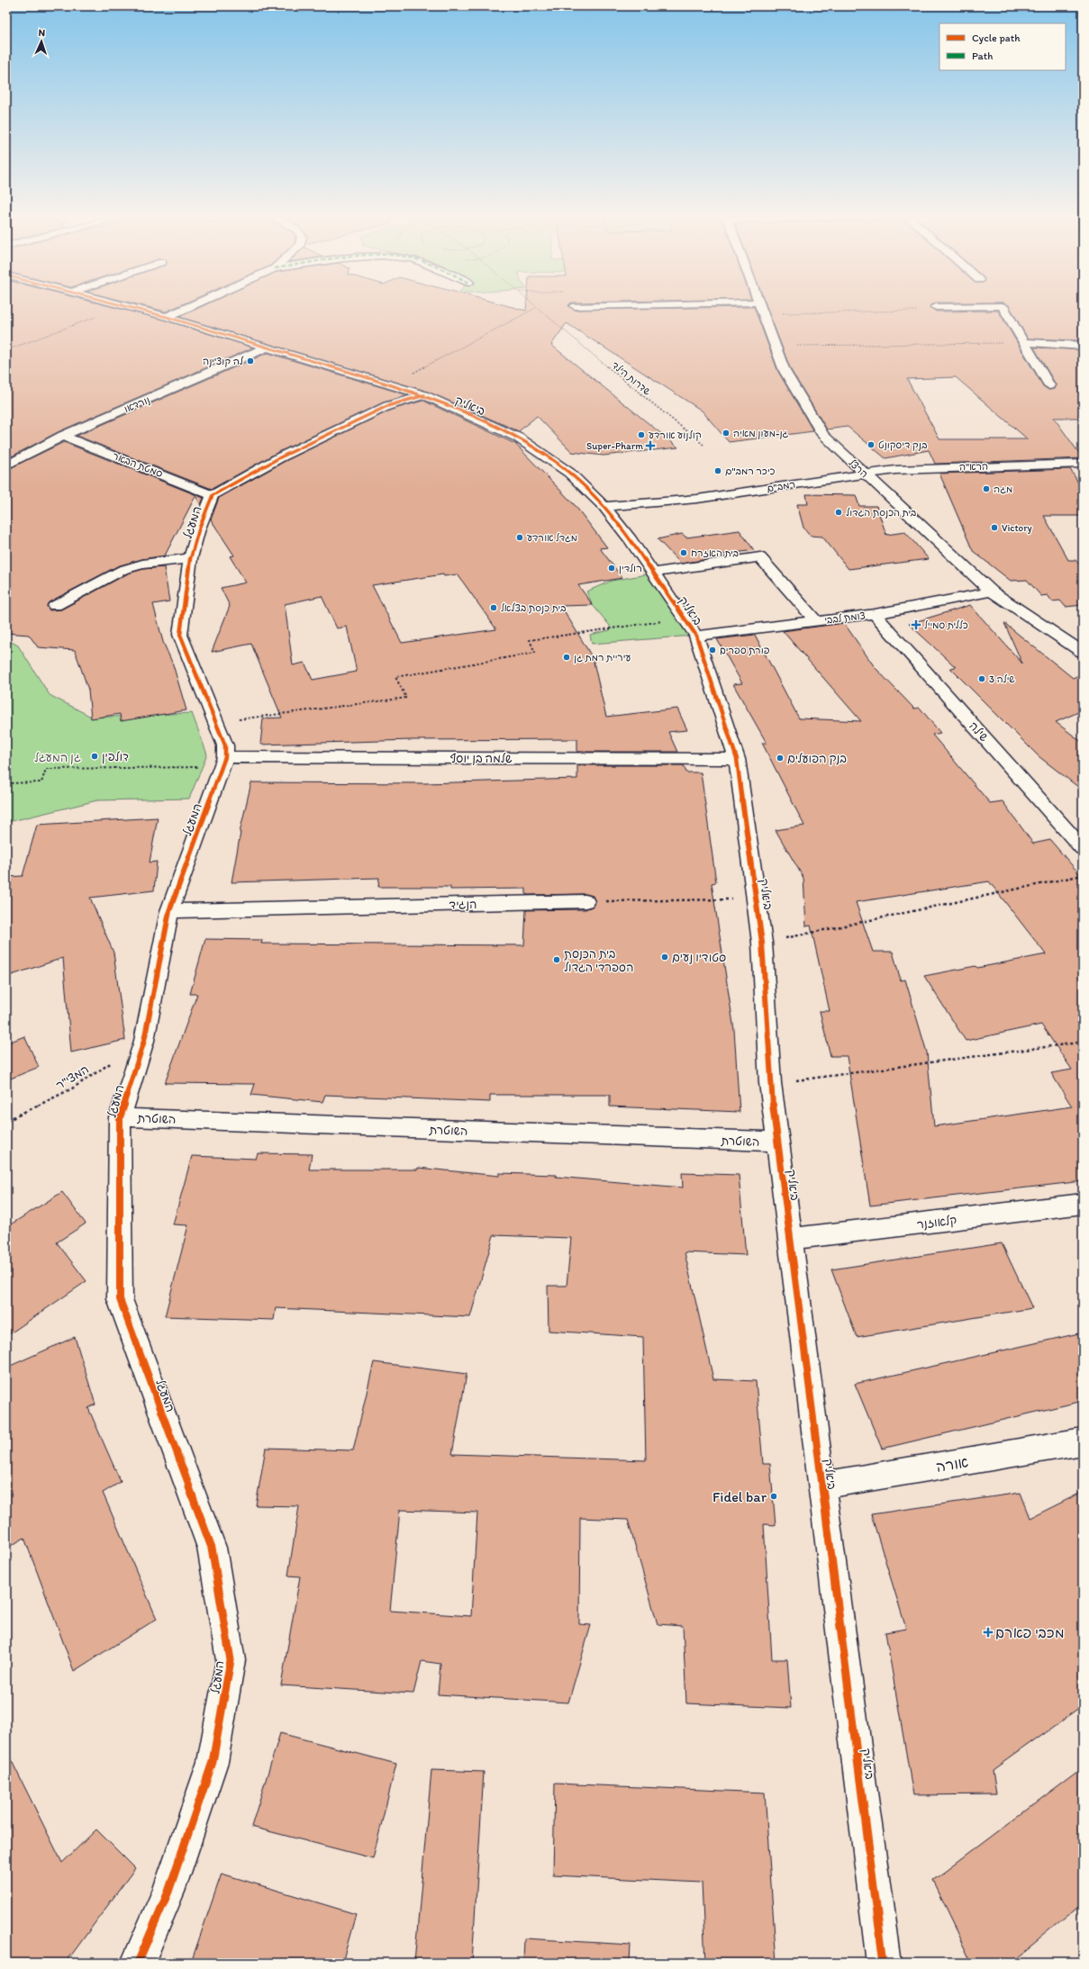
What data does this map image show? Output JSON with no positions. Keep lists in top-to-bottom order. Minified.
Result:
{"streets":{"street":["נורדאו","ביאליק","סמטת הבאר","הרא\"ה","הרצל","רמב\"ם","המעגל","צומת לבבי","שילה","שלמה בן יוסף","הנגיד","השוטרת","קלאוזנר","אורה"],"path":["שדרות הילד","המצי\"ר"]},"crossings":[["נורדאו","ביאליק"],["נורדאו","סמטת הבאר"],["ביאליק","רמב\"ם"],["ביאליק","המעגל"],["ביאליק","צומת לבבי"],["ביאליק","שלמה בן יוסף"],["ביאליק","השוטרת"],["ביאליק","קלאוזנר"],["ביאליק","אורה"],["סמטת הבאר","המעגל"],["הרא\"ה","הרצל"],["הרא\"ה","רמב\"ם"],["הרצל","רמב\"ם"],["הרצל","צומת לבבי"],["המעגל","שלמה בן יוסף"],["המעגל","הנגיד"],["המעגל","המצי\"ר"],["המעגל","השוטרת"],["צומת לבבי","שילה"]],"parks":["גן המעגל"],"places":{"other":["לה קוצ'ינה","גן-מעון מאיה","קולנוע אורדע","בנק דיסקונט","כיכר רמב\"ם","מגה","בית הכנסת הגדול","Victory","מגדל אורדע","בית האזרח","רולדין","בית כנסת בצלאל","פורת ספרים","עיריית רמת גן","שילה 3","דולפין","בנק הפועלים","סטודיו נעים","בית הכנסת הספרדי הגדול","Fidel bar"],"health":["Super-Pharm","כללית סמייל","מכבי פארם"]},"legend":["Cycle path","Path"],"north":"top"}
